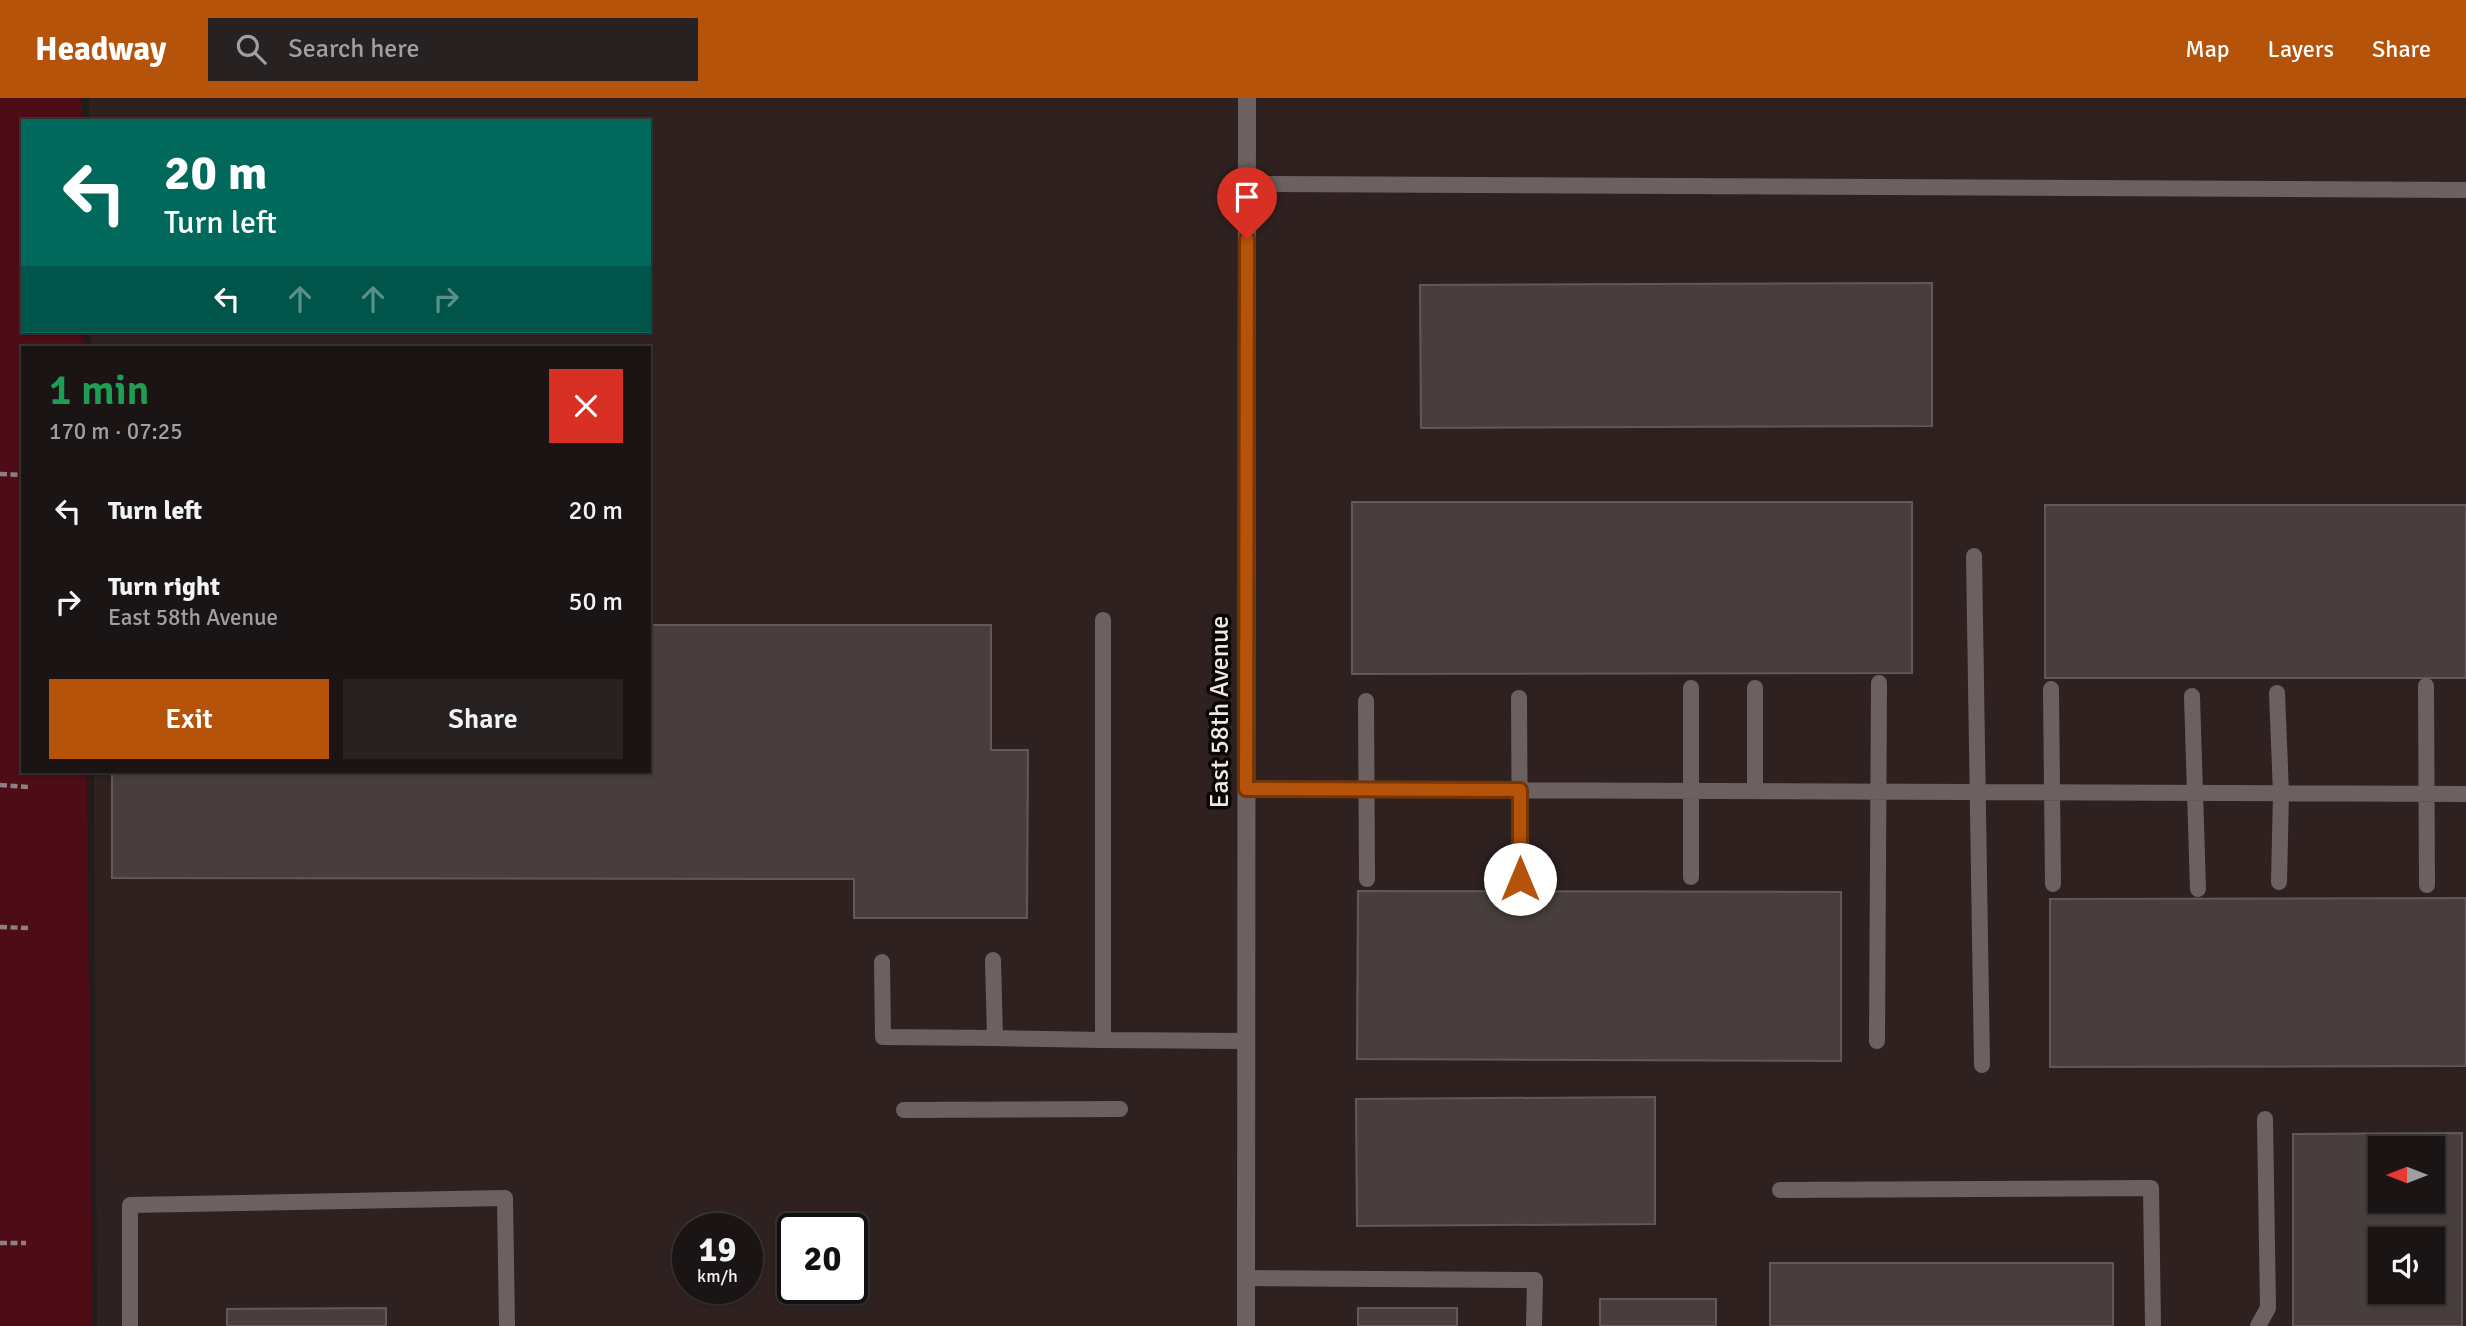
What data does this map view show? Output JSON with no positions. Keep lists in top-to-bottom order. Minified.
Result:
{"streets":{"street":["East 58th Avenue"]},"north":"left","page":{"header":"Headway","search":"Search here","nav":["Map","Layers","Share"],"turn":["20 m","Turn left"],"heading":["1 min","170 m · 07:25"],"list":[{"name":"Turn left","value":"20 m"},{"name":"Turn right","note":"East 58th Avenue","value":"50 m"}],"buttons":["Exit","Share"],"speed":"19 km/h","limit":"20"}}
